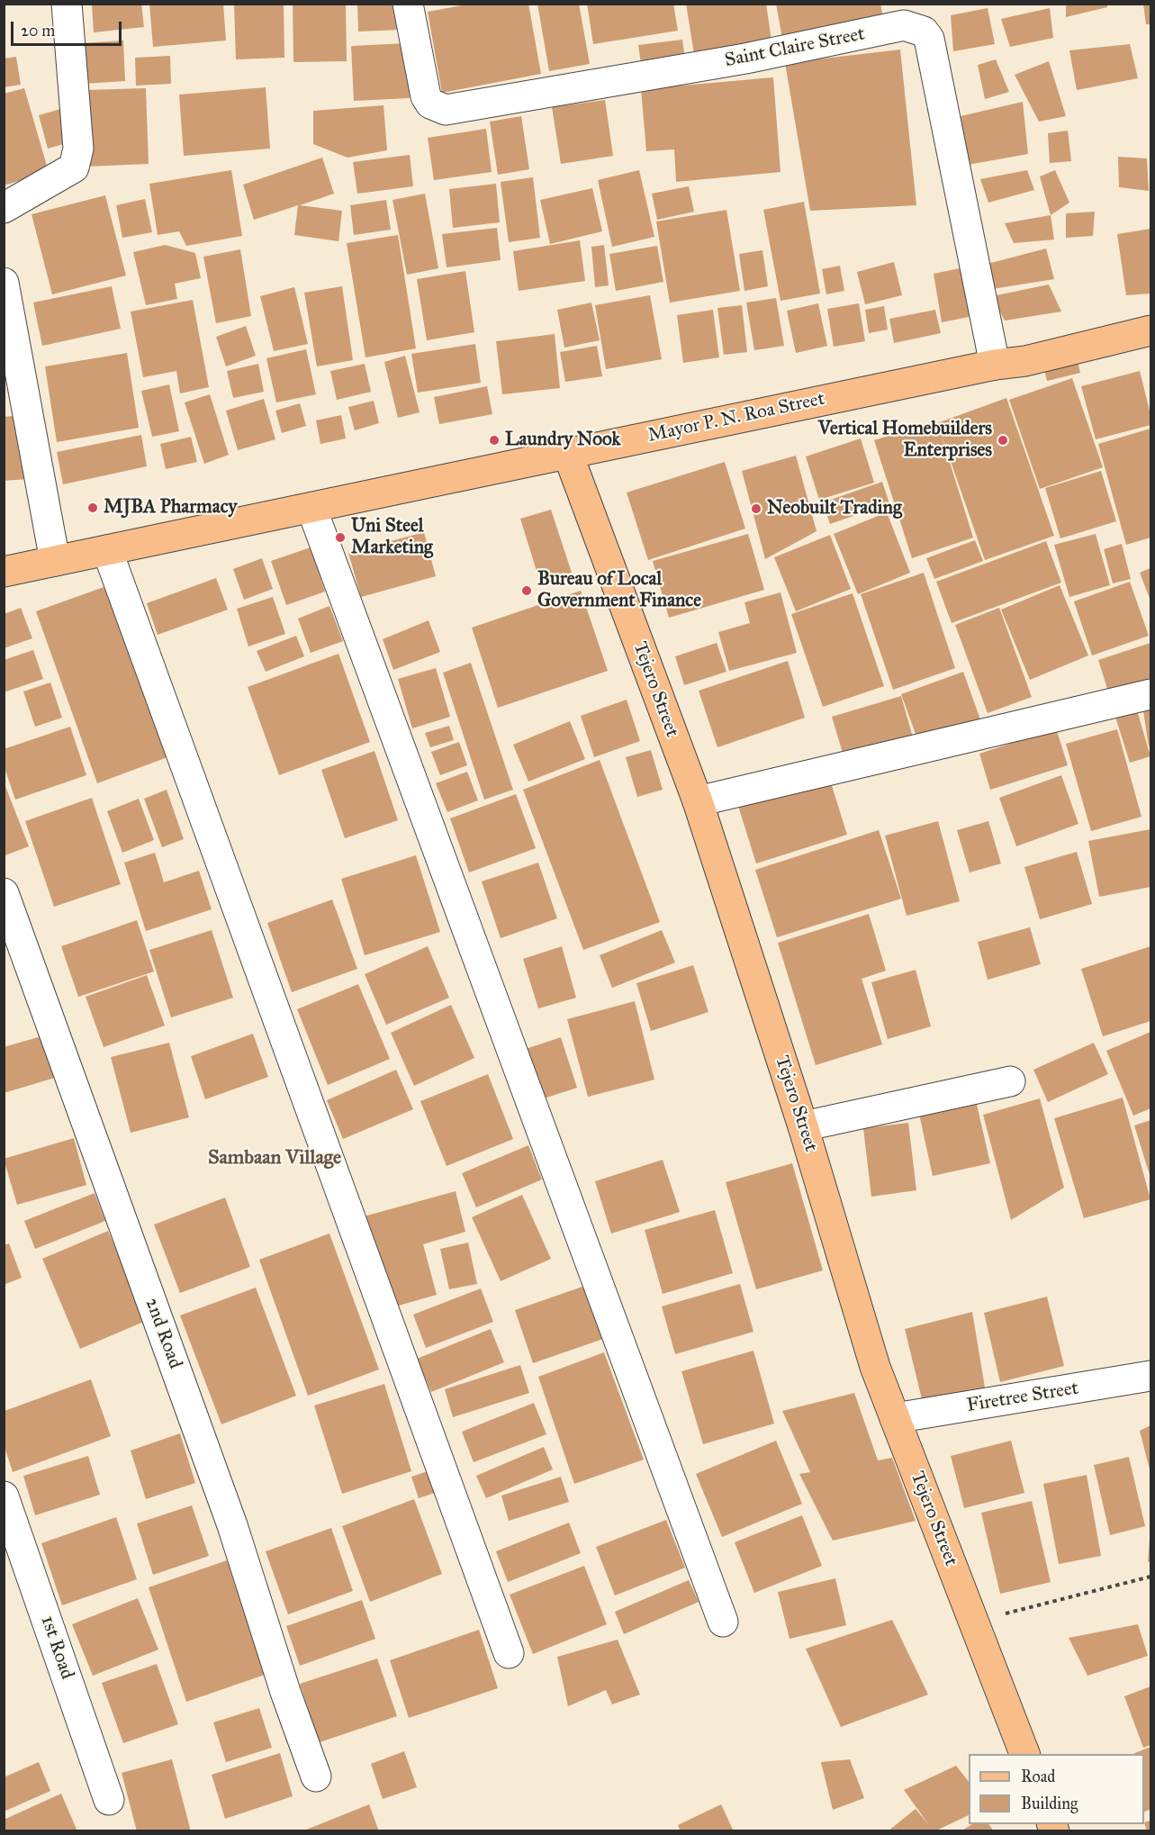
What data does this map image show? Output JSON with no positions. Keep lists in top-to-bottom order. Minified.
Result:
{"streets":{"main road":["Mayor P. N. Roa Street","Tejero Street"],"street":["Saint Claire Street","2nd Road","Firetree Street","1st Road"]},"crossings":[["Saint Claire Street","Mayor P. N. Roa Street"],["Mayor P. N. Roa Street","Tejero Street"],["Tejero Street","Firetree Street"]],"districts":["Sambaan Village"],"places":["Laundry Nook","Vertical Homebuilders Enterprises","MJBA Pharmacy","Neobuilt Trading","Uni Steel Marketing","Bureau of Local Government Finance"],"legend":["Road","Building"],"scale_bar":"20 m"}
